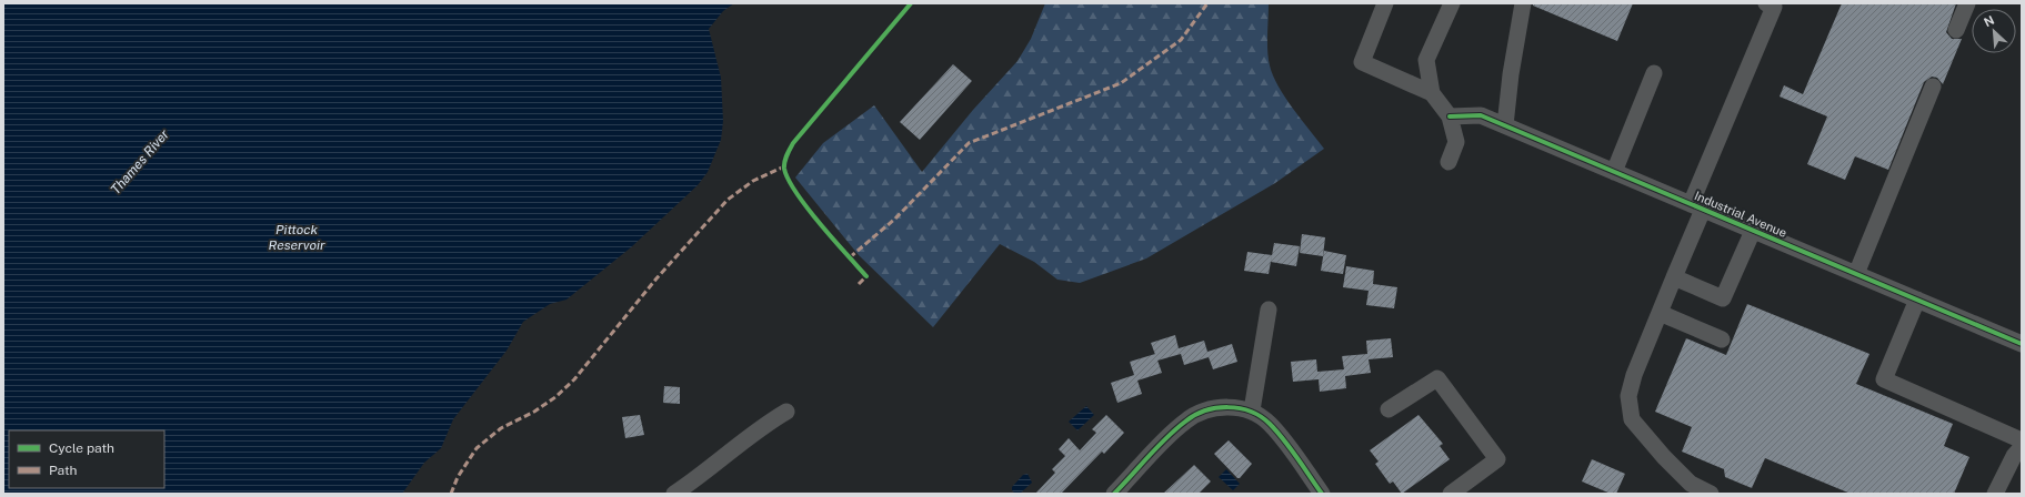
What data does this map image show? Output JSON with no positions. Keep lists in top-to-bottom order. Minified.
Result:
{"streets":{"street":["Industrial Avenue"]},"water":["Thames River","Pittock Reservoir"],"legend":["Cycle path","Path"],"north":"top left"}
